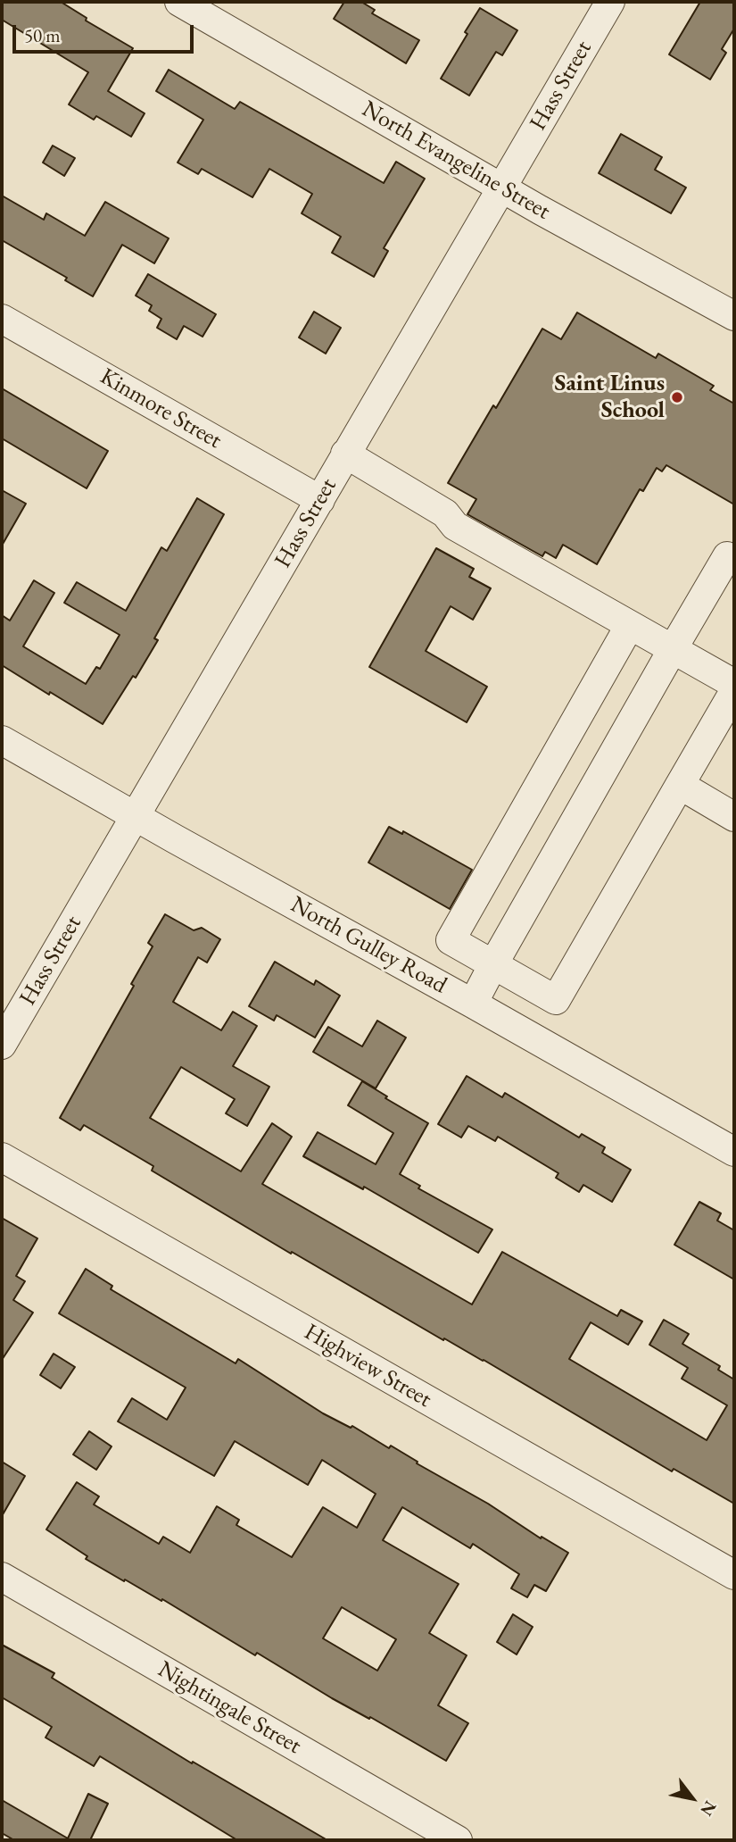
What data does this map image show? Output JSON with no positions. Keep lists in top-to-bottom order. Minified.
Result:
{"streets":{"street":["Hass Street","North Evangeline Street","Kinmore Street","North Gulley Road","Highview Street","Nightingale Street"]},"crossings":[["Hass Street","North Evangeline Street"],["Hass Street","Kinmore Street"],["Hass Street","North Gulley Road"]],"places":["Saint Linus School"],"scale_bar":"50 m","north":"bottom right"}
